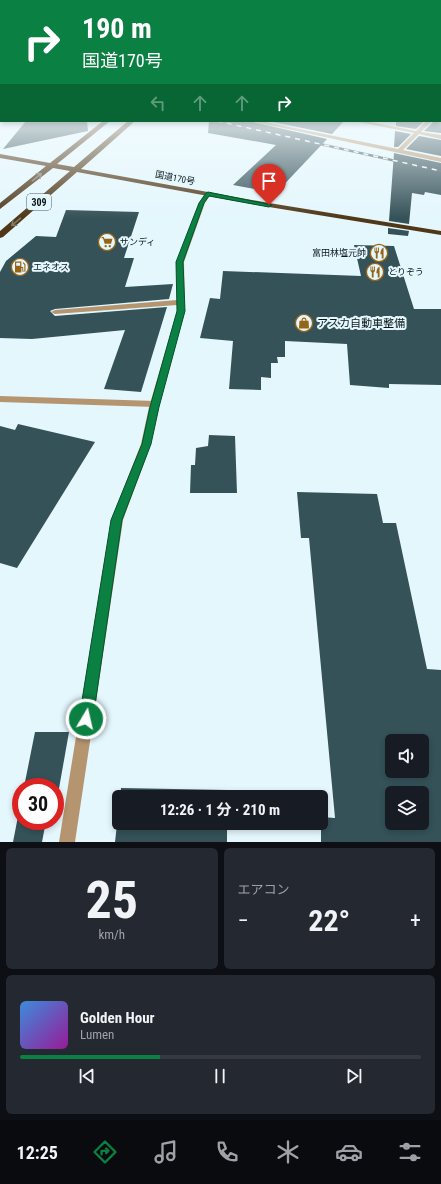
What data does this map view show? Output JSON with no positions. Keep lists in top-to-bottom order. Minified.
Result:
{"streets":{"highway":["国道170号","309"]},"crossings":[["国道170号","309"]],"places":{"supermarket":["サンディ"],"restaurant":["富田林塩元帥","とりぞう"],"fuel station":["エネオス"],"shop":["アスカ自動車整備"]},"page":{"turn":["190 m","国道170号"],"limit":"30","trip":"12:26 · 1 分 · 210 m","tile":[["25","km/h"],"エアコン"],"heat":["−","22°","+"],"song":["Golden Hour","Lumen"],"tabs":"12:25"}}
